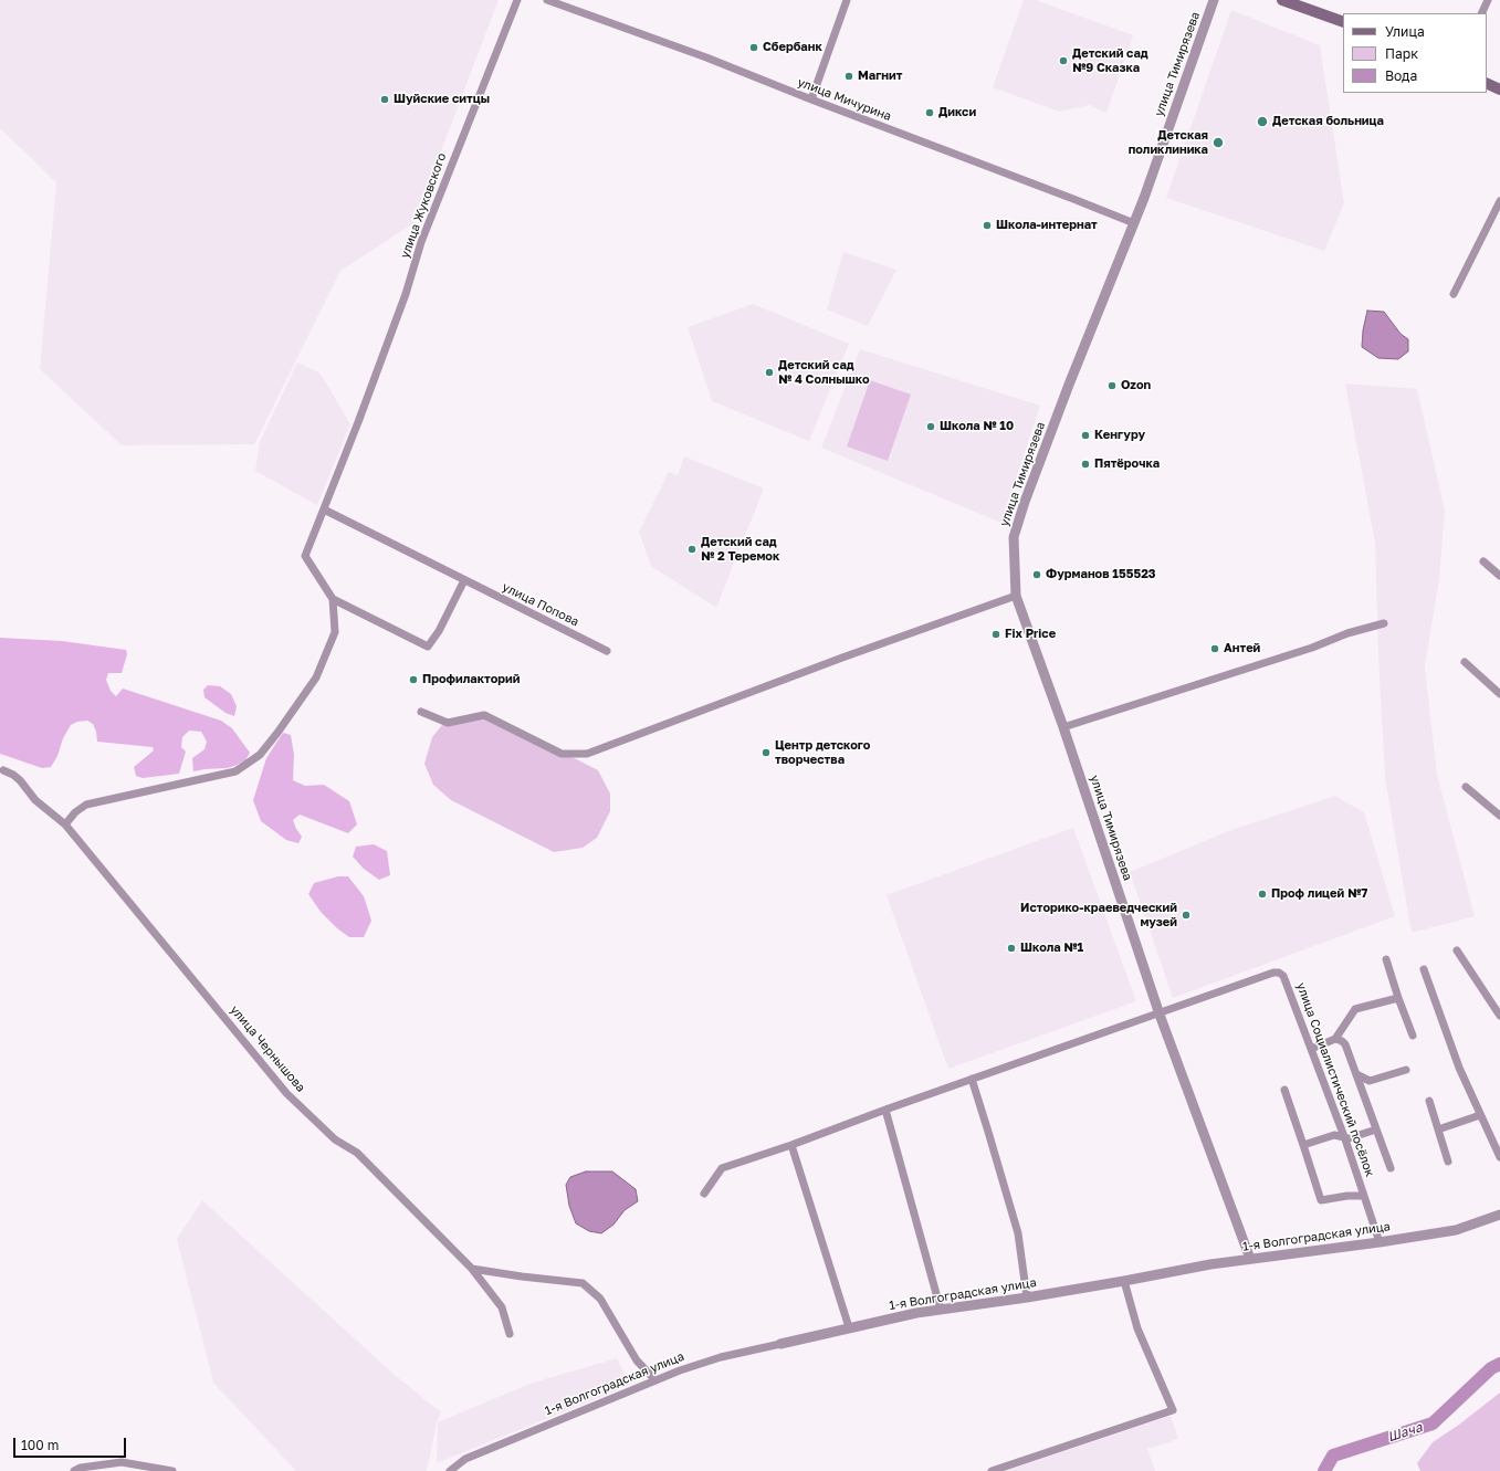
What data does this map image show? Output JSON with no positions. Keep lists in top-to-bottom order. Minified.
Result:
{"streets":{"street":["улица Тимирязева","улица Мичурина","улица Жуковского","улица Попова","улица Чернышова","улица Социалистический посёлок","1-я Волгоградская улица"]},"crossings":[["улица Тимирязева","улица Мичурина"],["улица Тимирязева","улица Социалистический посёлок"],["улица Жуковского","улица Попова"],["улица Социалистический посёлок","1-я Волгоградская улица"]],"water":["Шача"],"places":["Сбербанк","Детский сад №9 Сказка","Магнит","Шуйские ситцы","Дикси","Детская больница","Детская поликлиника","Школа-интернат","Детский сад № 4 Солнышко","Ozon","Школа № 10","Кенгуру","Пятёрочка","Детский сад № 2 Теремок","Фурманов 155523","Fix Price","Антей","Профилакторий","Центр детского творчества","Проф лицей №7","Историко-краеведческий музей","Школа №1"],"legend":["Улица","Парк","Вода"],"scale_bar":"100 m"}
